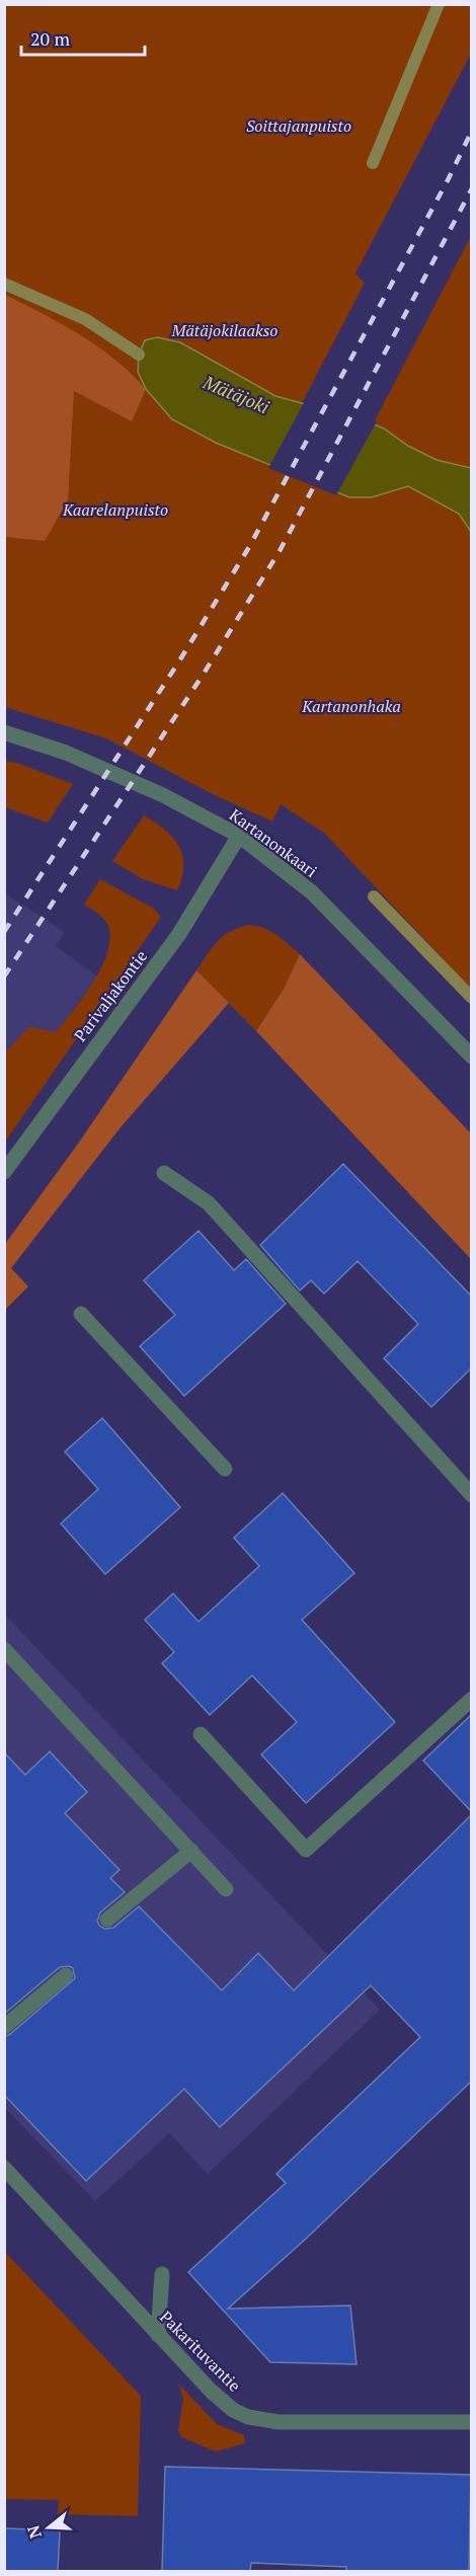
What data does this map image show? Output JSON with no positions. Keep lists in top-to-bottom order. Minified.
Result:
{"streets":{"street":["Kartanonkaari","Parivaljakontie","Pakarituvantie"]},"crossings":[["Kartanonkaari","Parivaljakontie"]],"water":["Mätäjoki"],"parks":["Soittajanpuisto","Mätäjokilaakso","Kaarelanpuisto","Kartanonhaka"],"scale_bar":"20 m","north":"left"}
